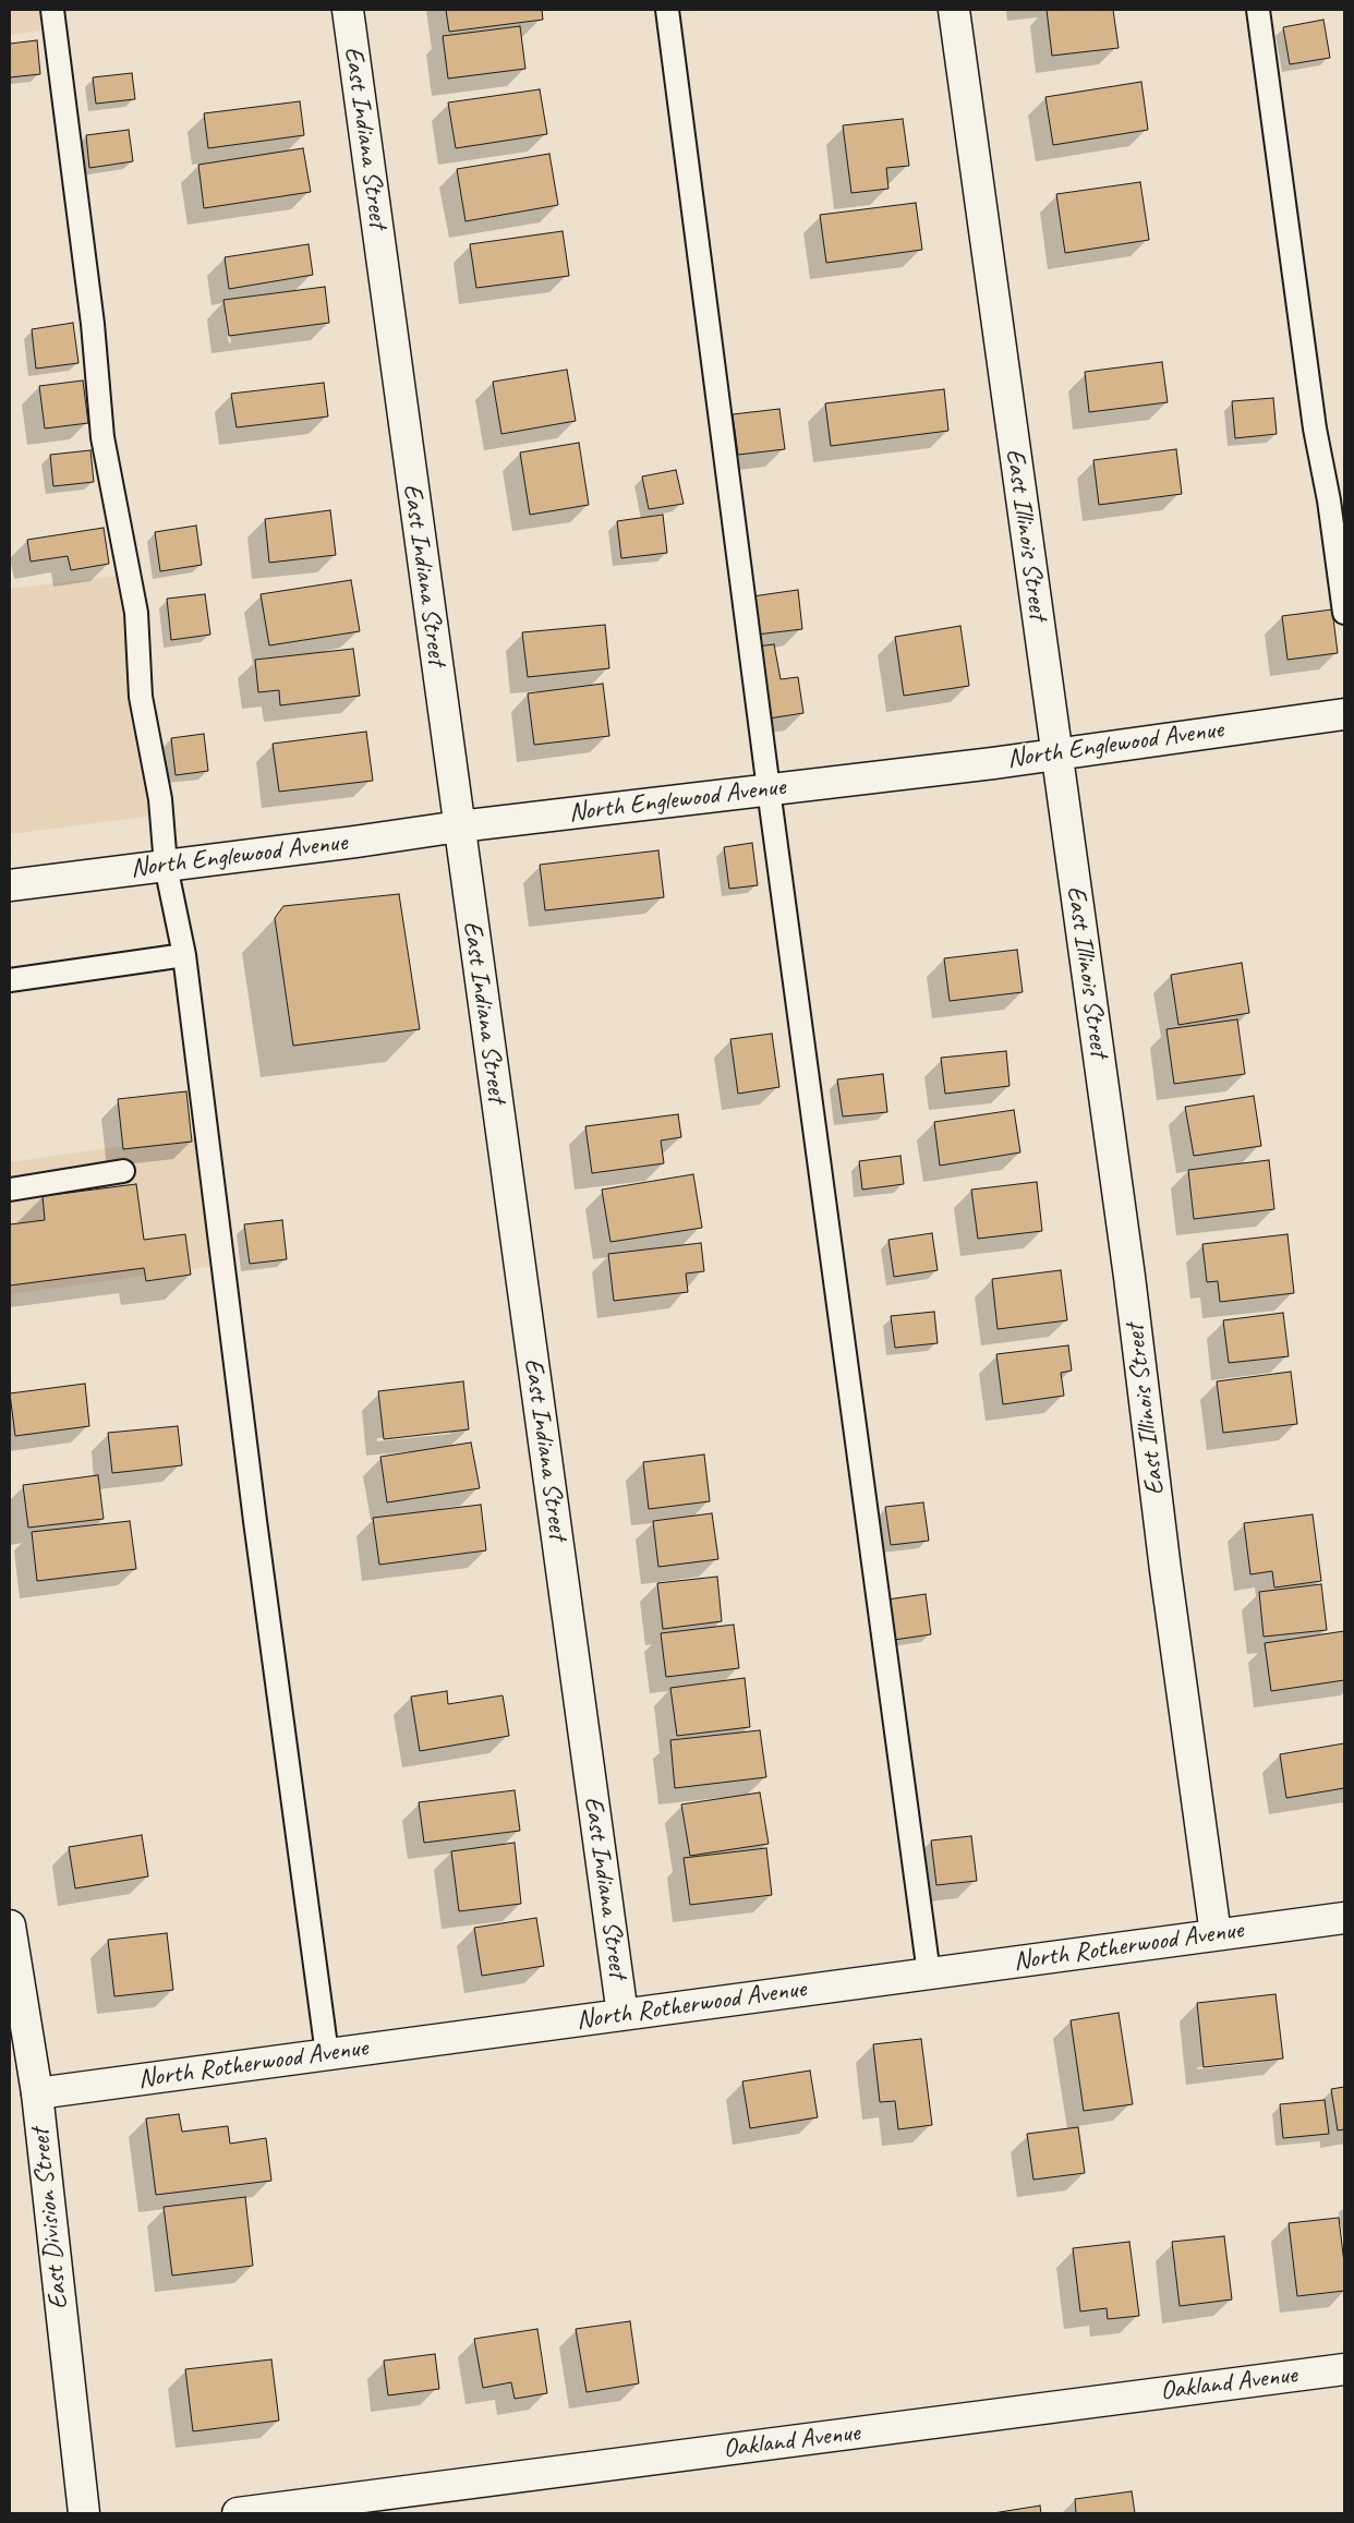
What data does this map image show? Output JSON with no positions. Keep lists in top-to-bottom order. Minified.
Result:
{"streets":{"street":["East Indiana Street","East Illinois Street","North Englewood Avenue","North Rotherwood Avenue","East Division Street","Oakland Avenue"]},"crossings":[["East Indiana Street","North Englewood Avenue"],["East Indiana Street","North Rotherwood Avenue"],["East Illinois Street","North Englewood Avenue"],["East Illinois Street","North Rotherwood Avenue"],["North Rotherwood Avenue","East Division Street"]]}
